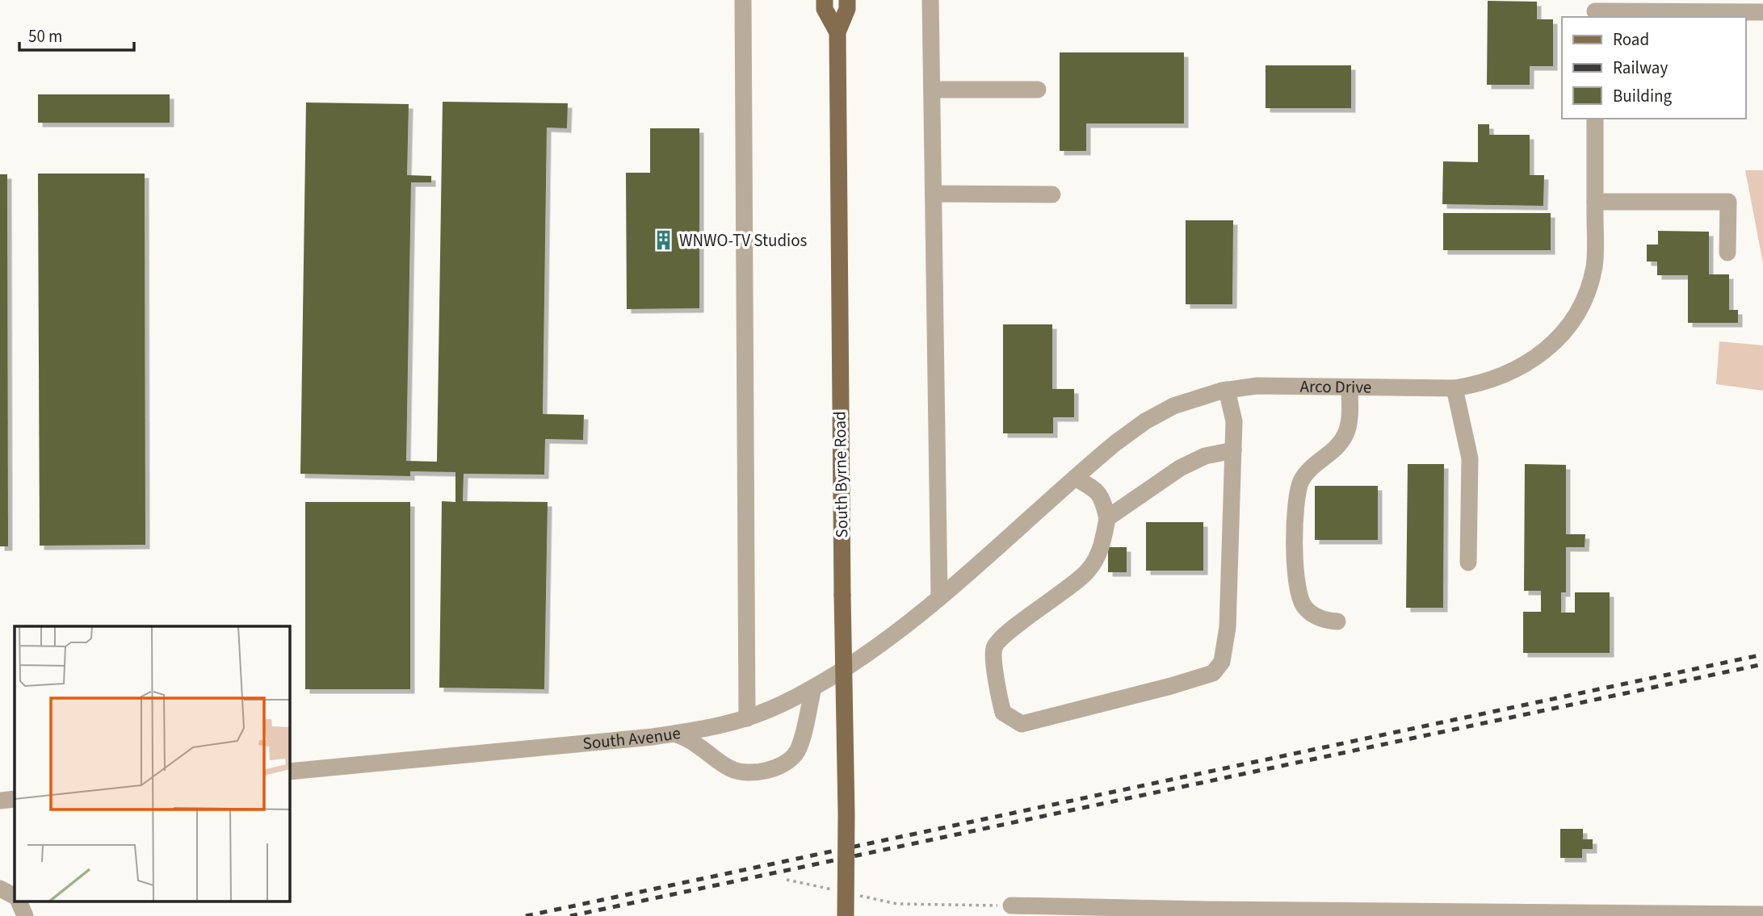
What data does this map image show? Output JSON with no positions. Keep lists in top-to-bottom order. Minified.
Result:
{"streets":{"main road":["South Byrne Road"],"street":["Arco Drive","South Avenue"]},"crossings":[["Arco Drive","South Avenue"]],"places":{"building":["WNWO-TV Studios"]},"legend":["Road","Railway","Building"],"scale_bar":"50 m"}
